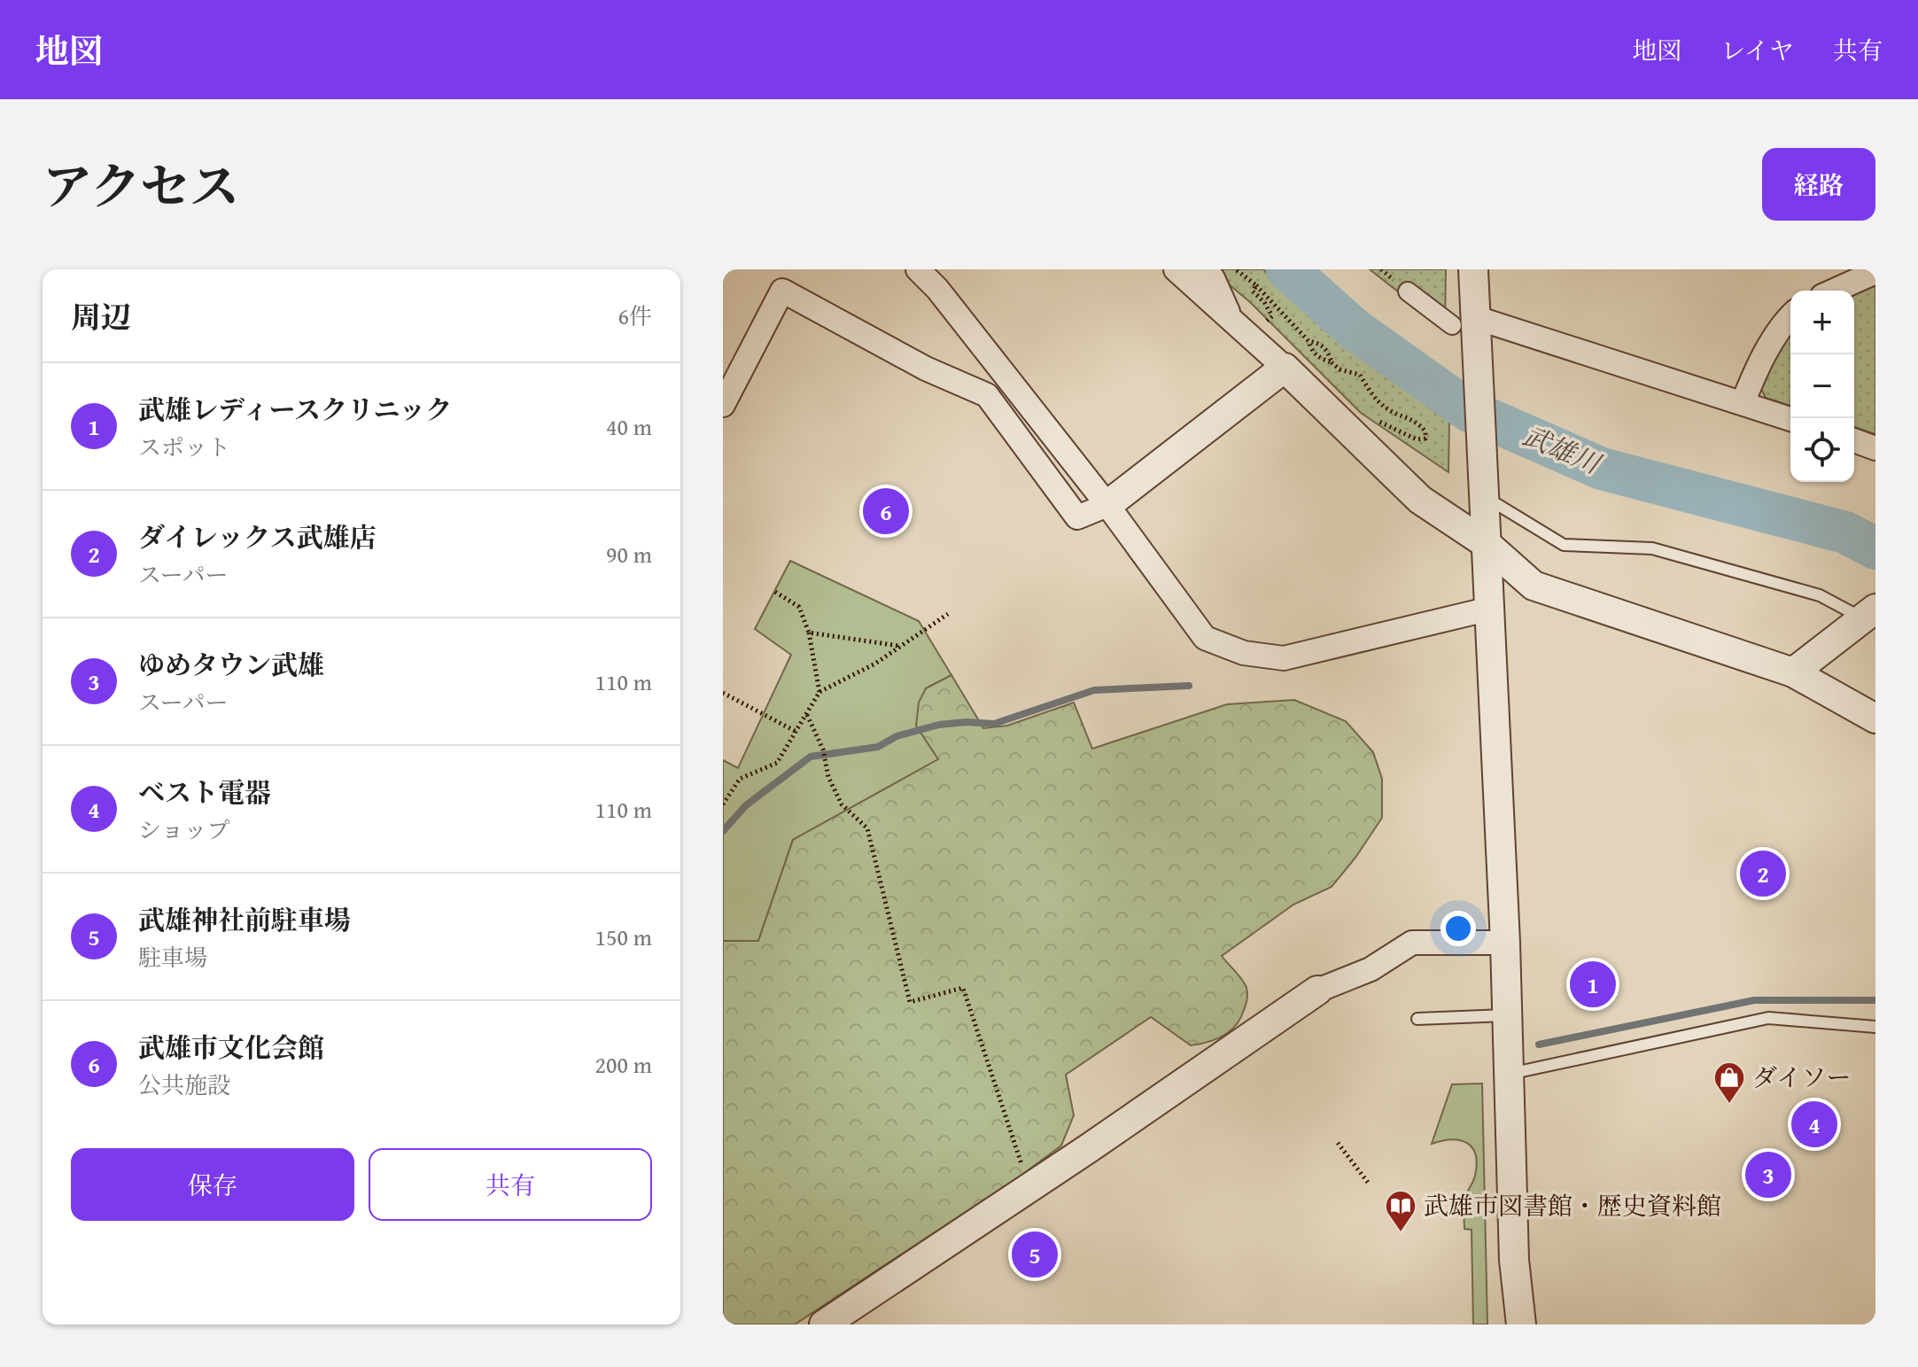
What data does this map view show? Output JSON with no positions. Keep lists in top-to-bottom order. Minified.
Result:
{"water":["武雄川"],"places":{"shop":["ダイソー"],"library":["武雄市図書館・歴史資料館"]},"page":{"header":"地図","nav":["地図","レイヤ","共有"],"title":"アクセス","buttons":["経路",["保存","共有"]],"heading":["周辺","6件"],"map_buttons":["+","−"],"list":[{"mark":"1","name":"武雄レディースクリニック","note":"スポット","value":"40 m"},{"mark":"2","name":"ダイレックス武雄店","note":"スーパー","value":"90 m"},{"mark":"3","name":"ゆめタウン武雄","note":"スーパー","value":"110 m"},{"mark":"4","name":"ベスト電器","note":"ショップ","value":"110 m"},{"mark":"5","name":"武雄神社前駐車場","note":"駐車場","value":"150 m"},{"mark":"6","name":"武雄市文化会館","note":"公共施設","value":"200 m"}],"pins":["6","2","1","4","3","5"]}}
